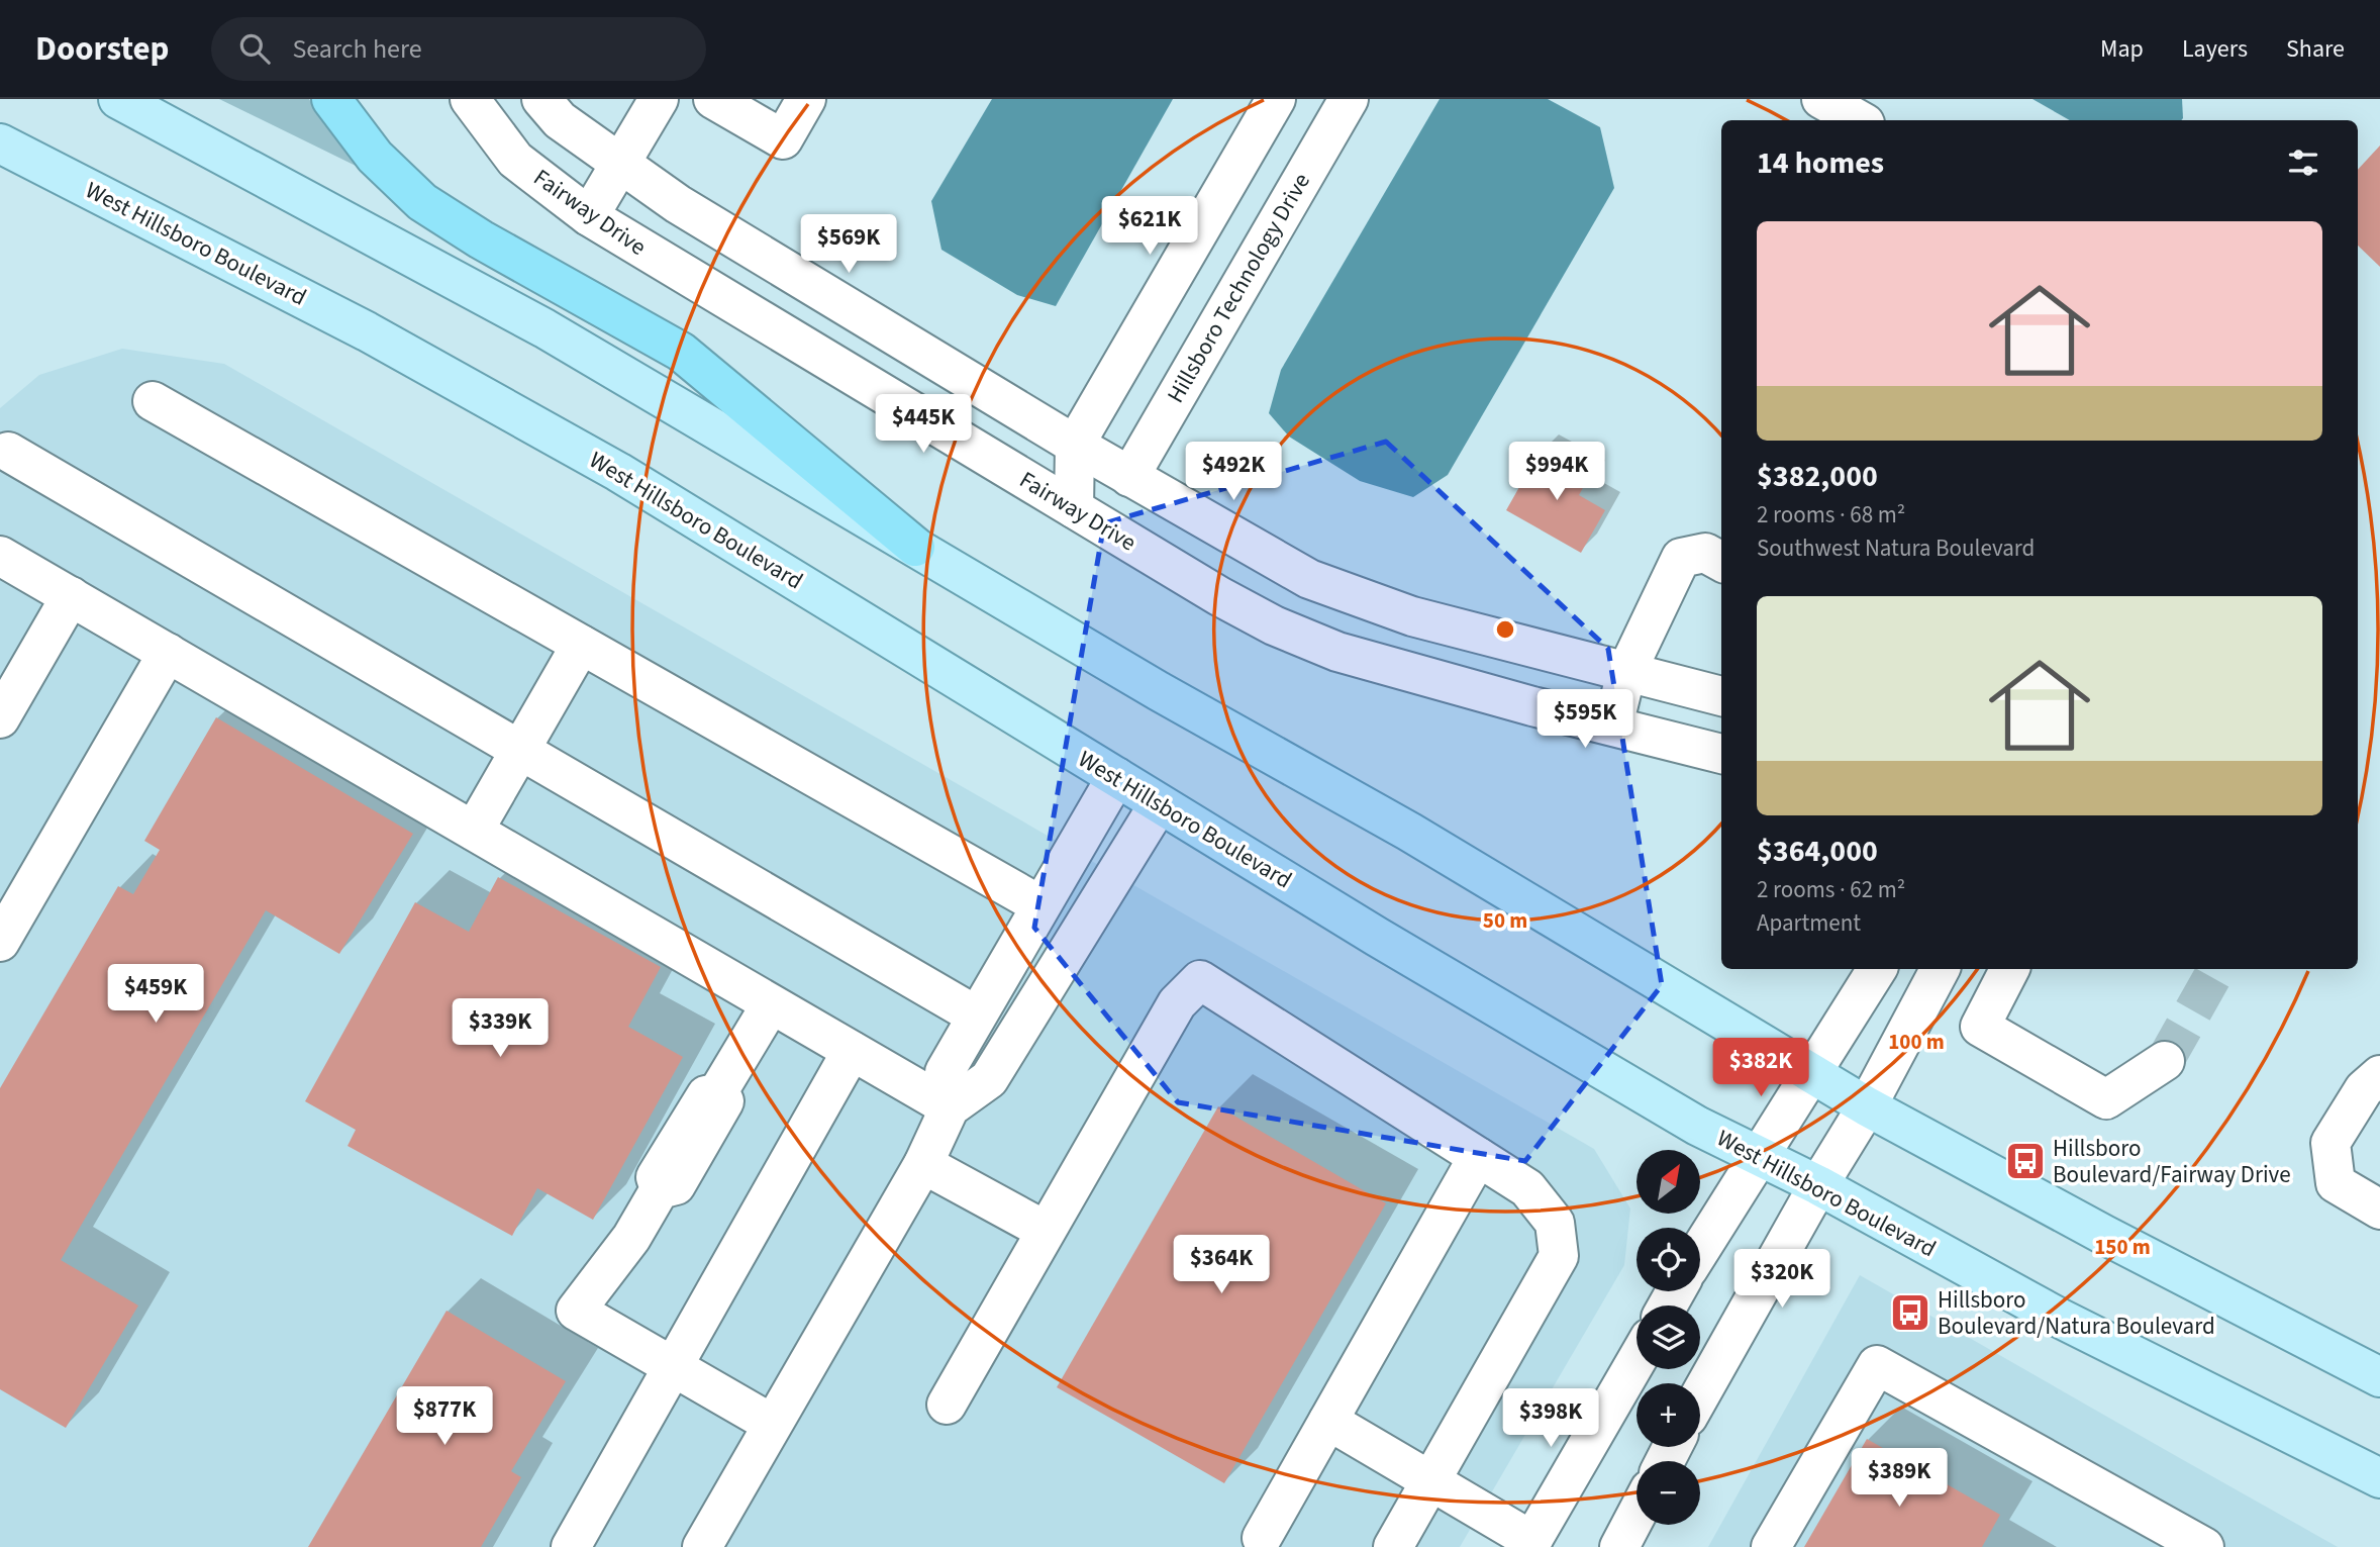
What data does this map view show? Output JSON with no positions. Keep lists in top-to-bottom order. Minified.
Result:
{"streets":{"main road":["West Hillsboro Boulevard"],"street":["Fairway Drive","Hillsboro Technology Drive"]},"places":{"bus stop":["Hillsboro Boulevard/Fairway Drive","Hillsboro Boulevard/Natura Boulevard"]},"north":"top right","page":{"header":"Doorstep","search":"Search here","nav":["Map","Layers","Share"],"heading":"14 homes","price":["$621K","$569K","$445K","$492K","$994K","$595K","$459K","$339K","$382K","$364K","$320K","$877K","$398K","$389K"],"list":[{"name":"$382,000","note":"2 rooms · 68 m² · Southwest Natura Boulevard"},{"name":"$364,000","note":"2 rooms · 62 m² · Apartment"}],"map_buttons":["+","−"]},"rings":["50 m","100 m","150 m"]}
